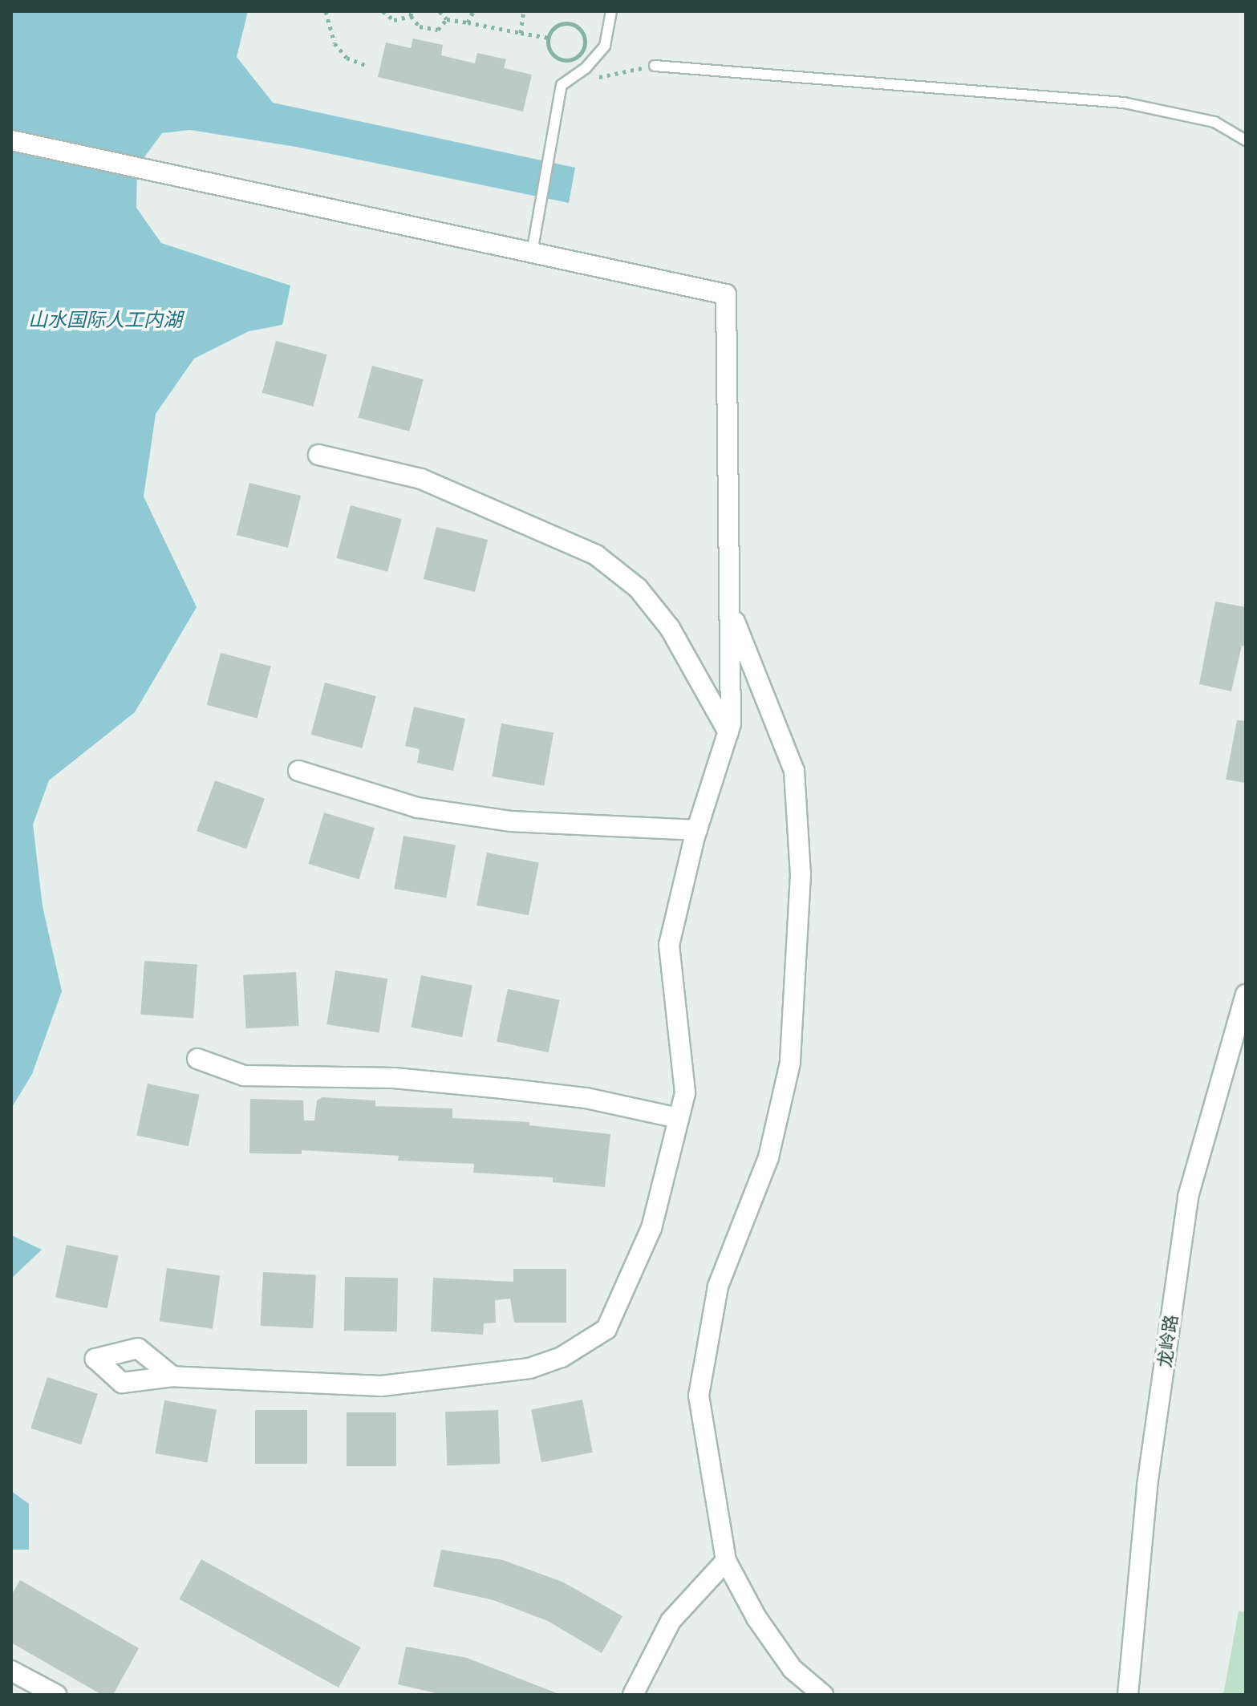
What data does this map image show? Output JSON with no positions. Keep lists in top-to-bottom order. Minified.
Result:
{"streets":{"street":["龙岭路"]},"water":["山水国际人工内湖"]}
